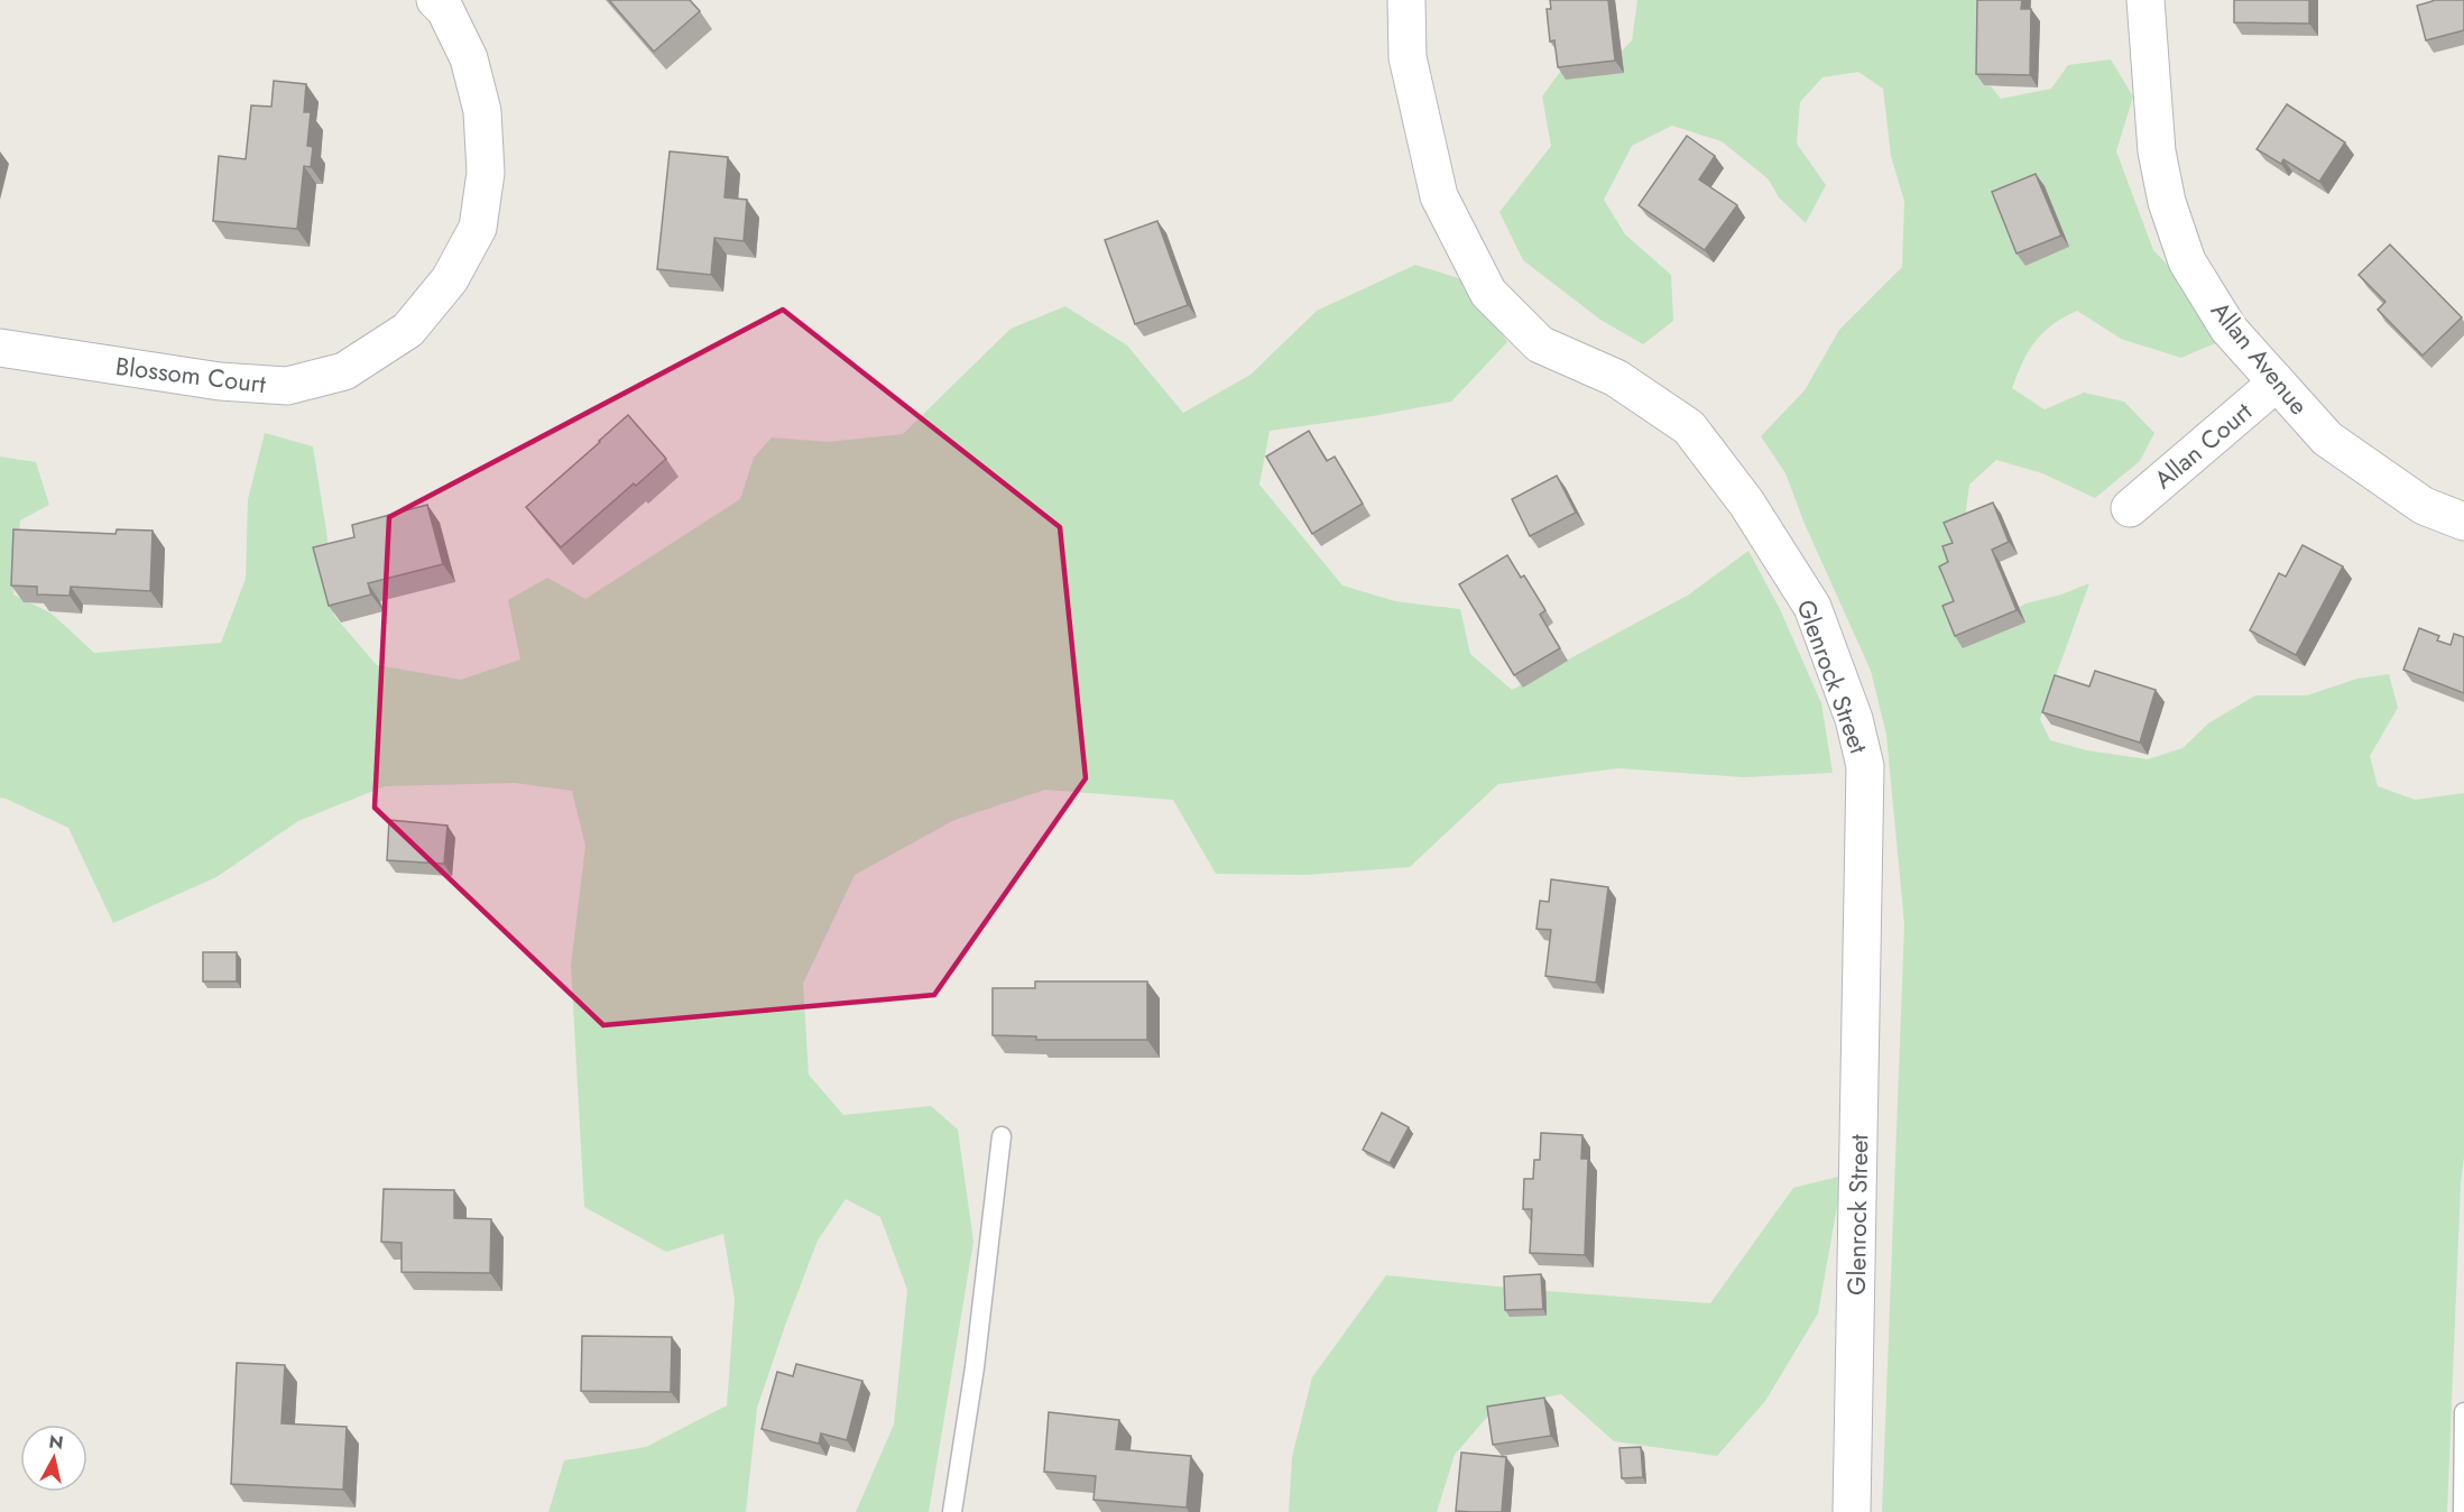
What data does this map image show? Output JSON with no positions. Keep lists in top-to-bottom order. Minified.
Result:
{"streets":{"street":["Allan Avenue","Blossom Court","Allan Court","Glenrock Street"]},"crossings":[["Allan Avenue","Allan Court"]],"north":"top"}
